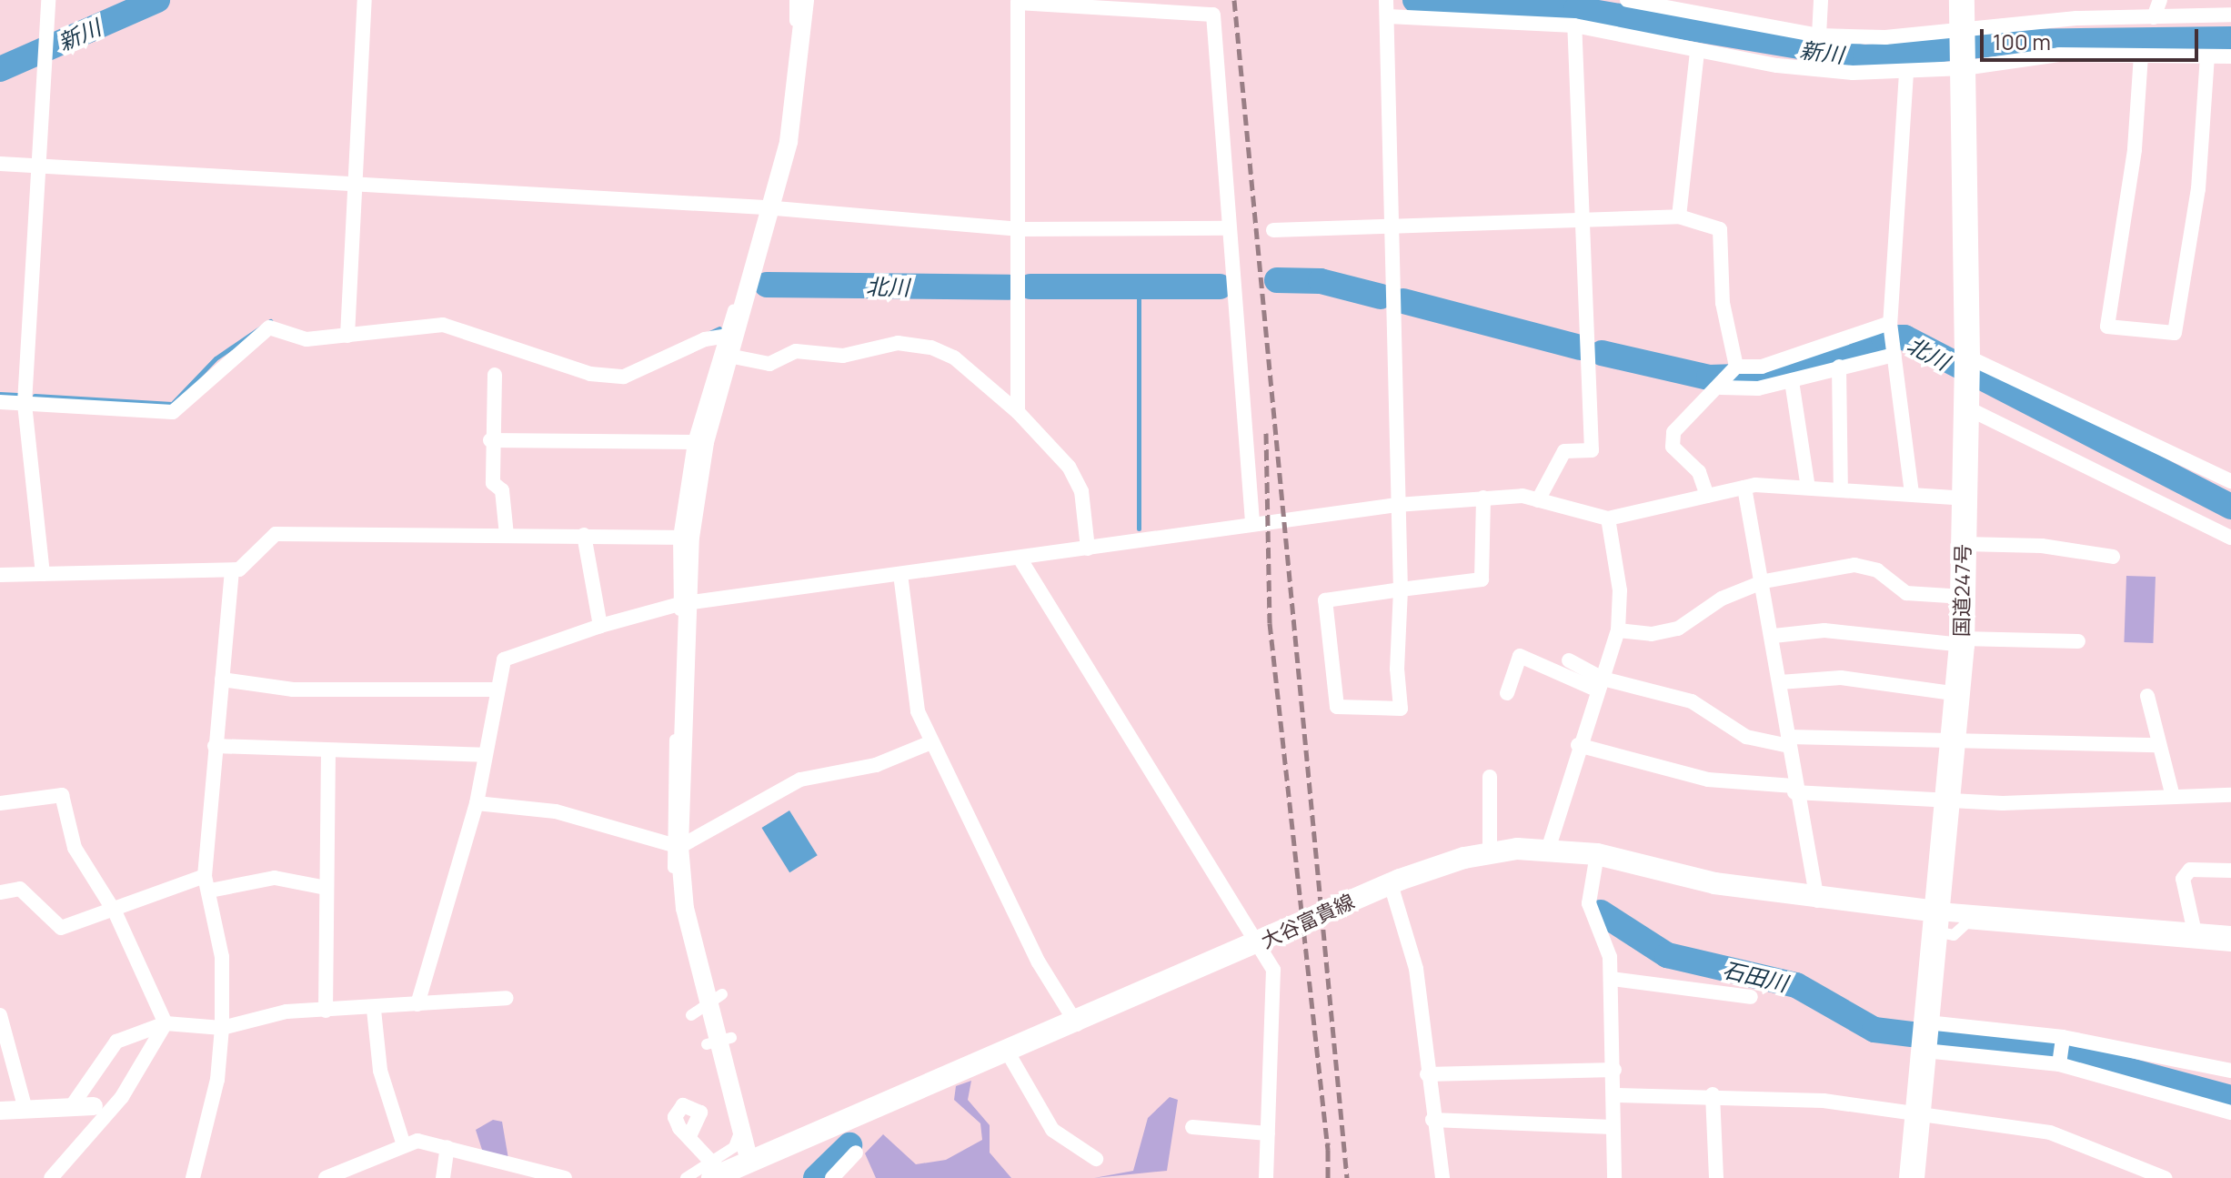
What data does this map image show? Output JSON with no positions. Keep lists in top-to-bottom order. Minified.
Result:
{"streets":{"highway":["国道247号"],"main road":["大谷富貴線"]},"crossings":[["国道247号","大谷富貴線"]],"water":["新川","北川","石田川"],"scale_bar":"100 m"}
